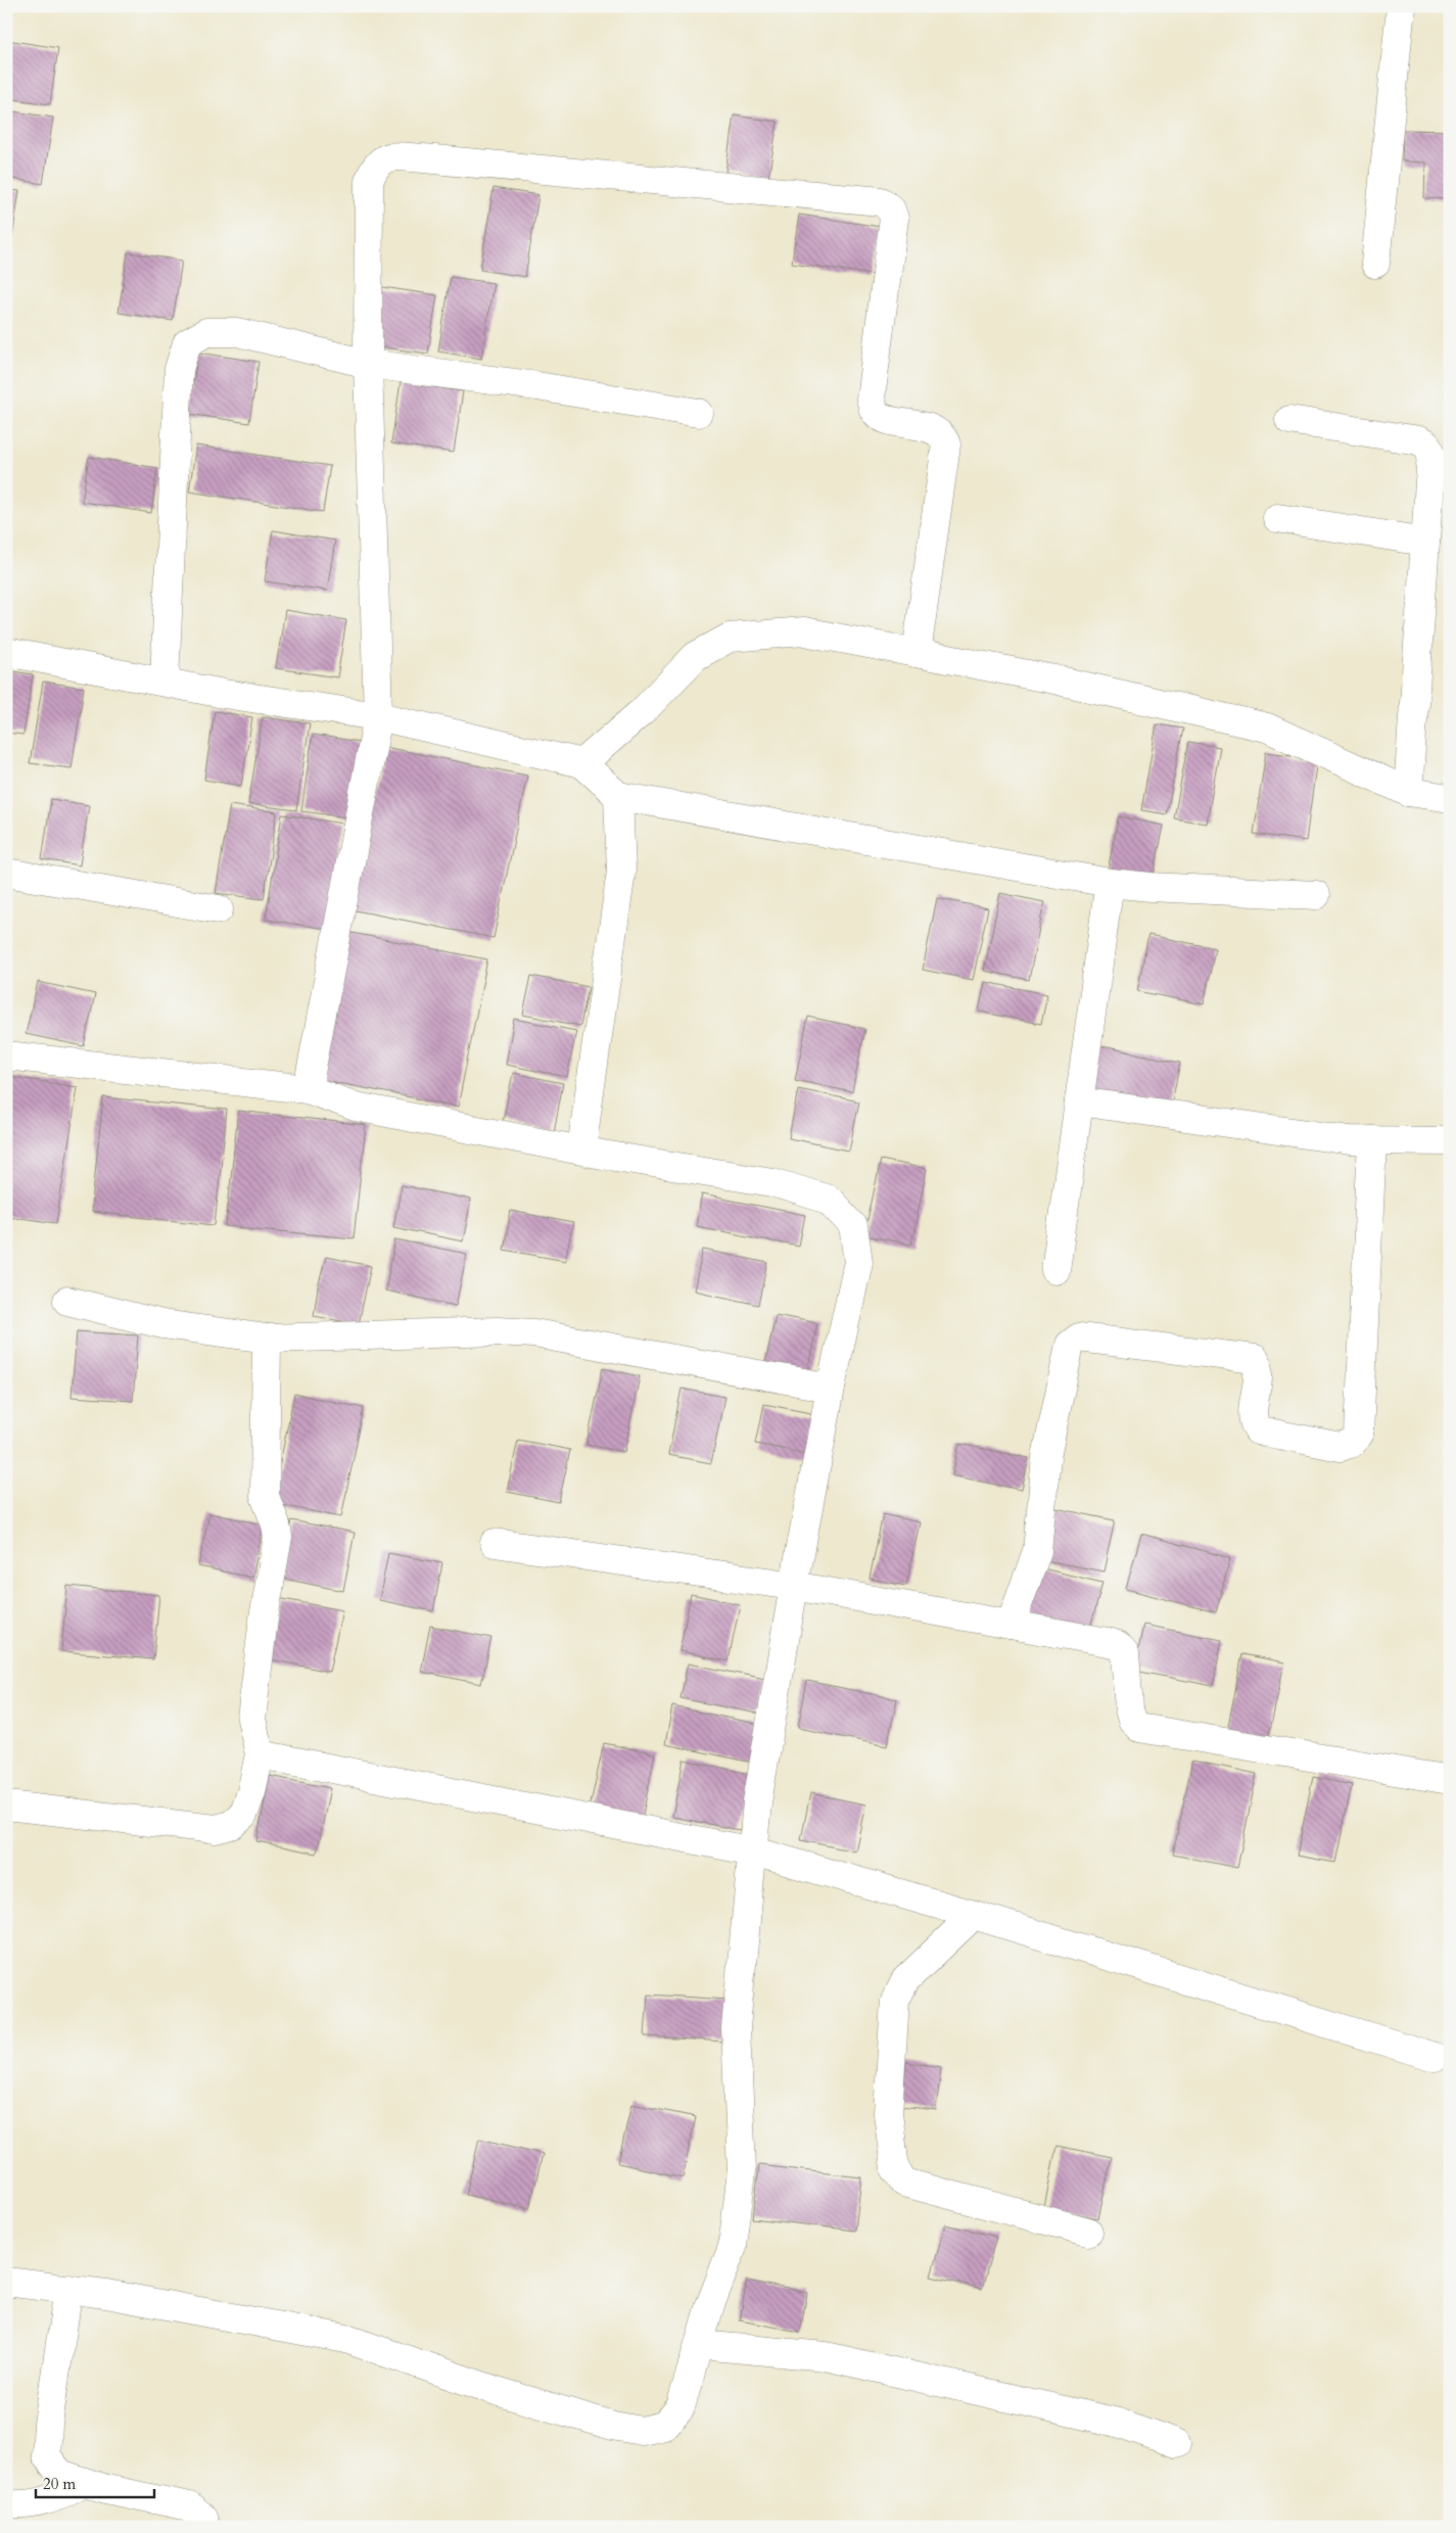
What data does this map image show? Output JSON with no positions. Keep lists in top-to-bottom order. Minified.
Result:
{"scale_bar":"20 m"}
